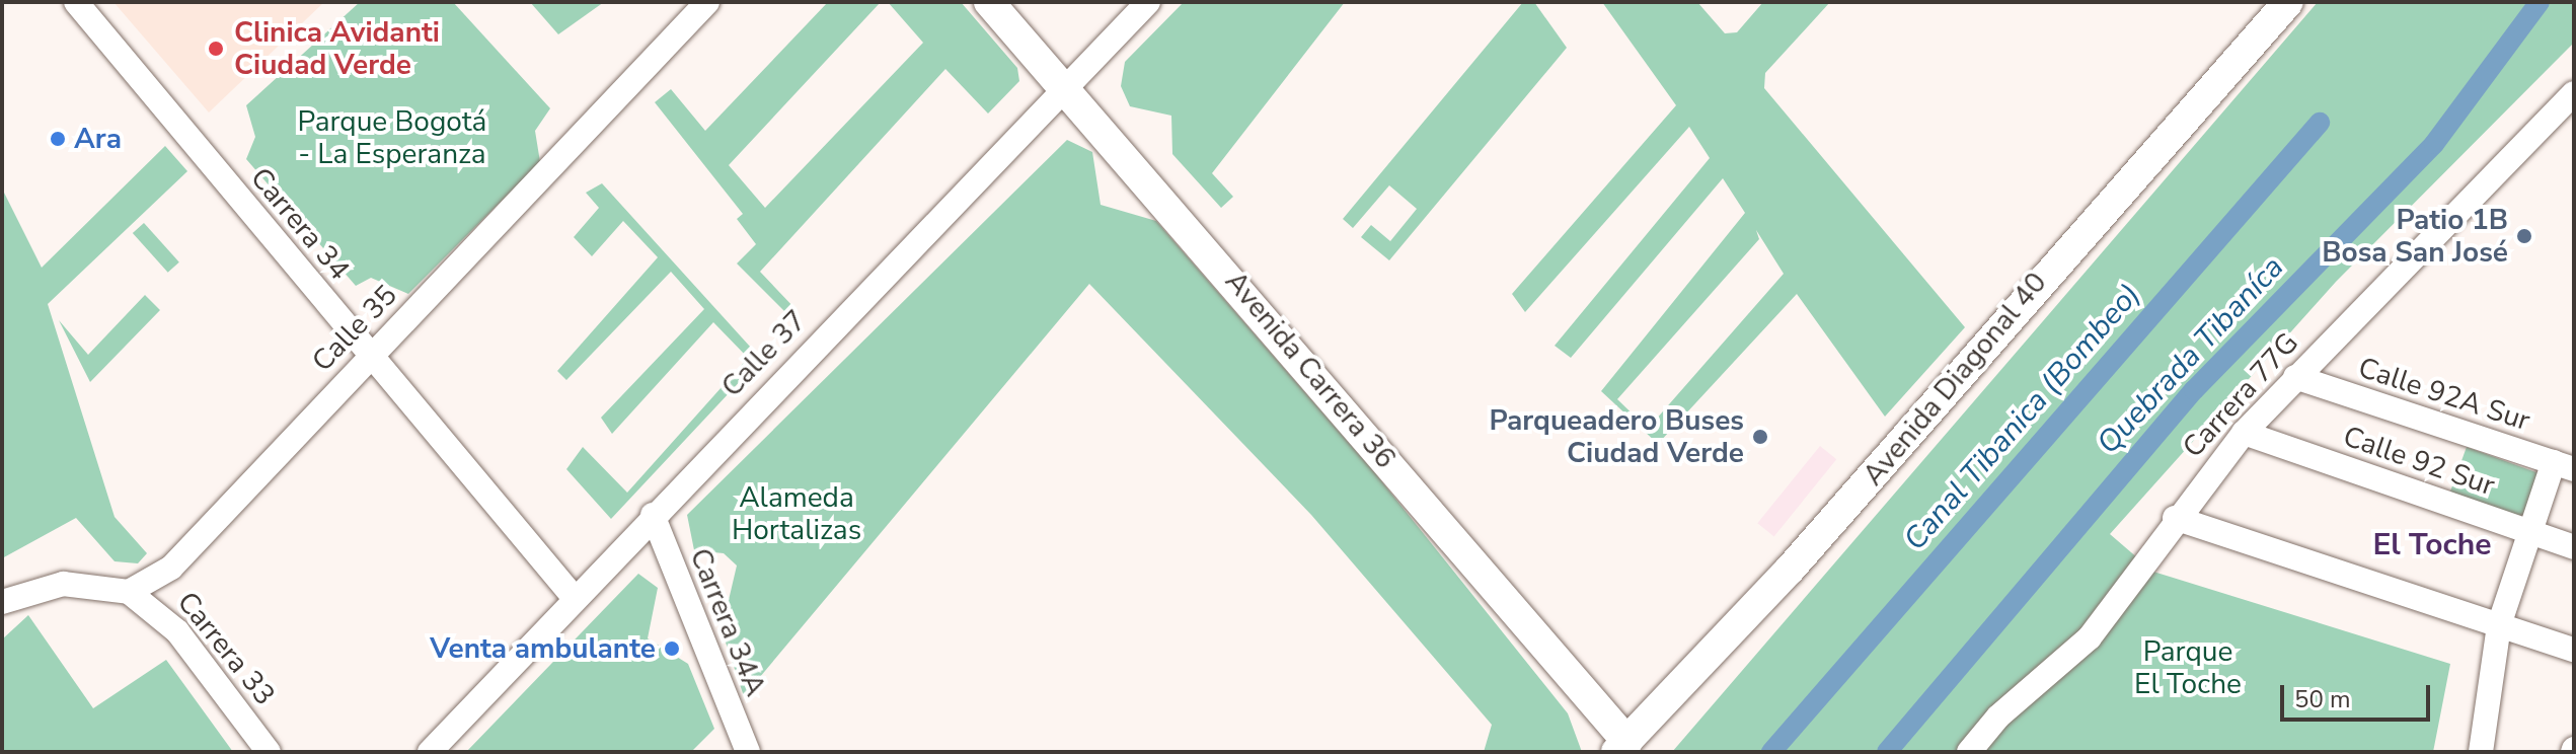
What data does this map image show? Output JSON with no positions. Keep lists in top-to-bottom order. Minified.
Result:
{"streets":{"main road":["Avenida Carrera 36","Avenida Diagonal 40"],"street":["Carrera 34","Calle 35","Calle 37","Calle 92A Sur","Carrera 77G","Calle 92 Sur","Carrera 34A","Carrera 33"]},"crossings":[["Carrera 34","Calle 35"],["Carrera 34","Calle 37"],["Calle 35","Carrera 33"],["Calle 37","Avenida Carrera 36"],["Calle 37","Carrera 34A"],["Avenida Carrera 36","Avenida Diagonal 40"],["Calle 92A Sur","Carrera 77G"],["Carrera 77G","Calle 92 Sur"]],"districts":["El Toche"],"water":["Quebrada Tibaníca","Canal Tibanica (Bombeo)"],"parks":["Parque Bogotá - La Esperanza","Alameda Hortalizas","Parque El Toche"],"places":["Clinica Avidanti Ciudad Verde","Ara","Patio 1B Bosa San José","Parqueadero Buses Ciudad Verde","Venta ambulante"],"scale_bar":"50 m"}
